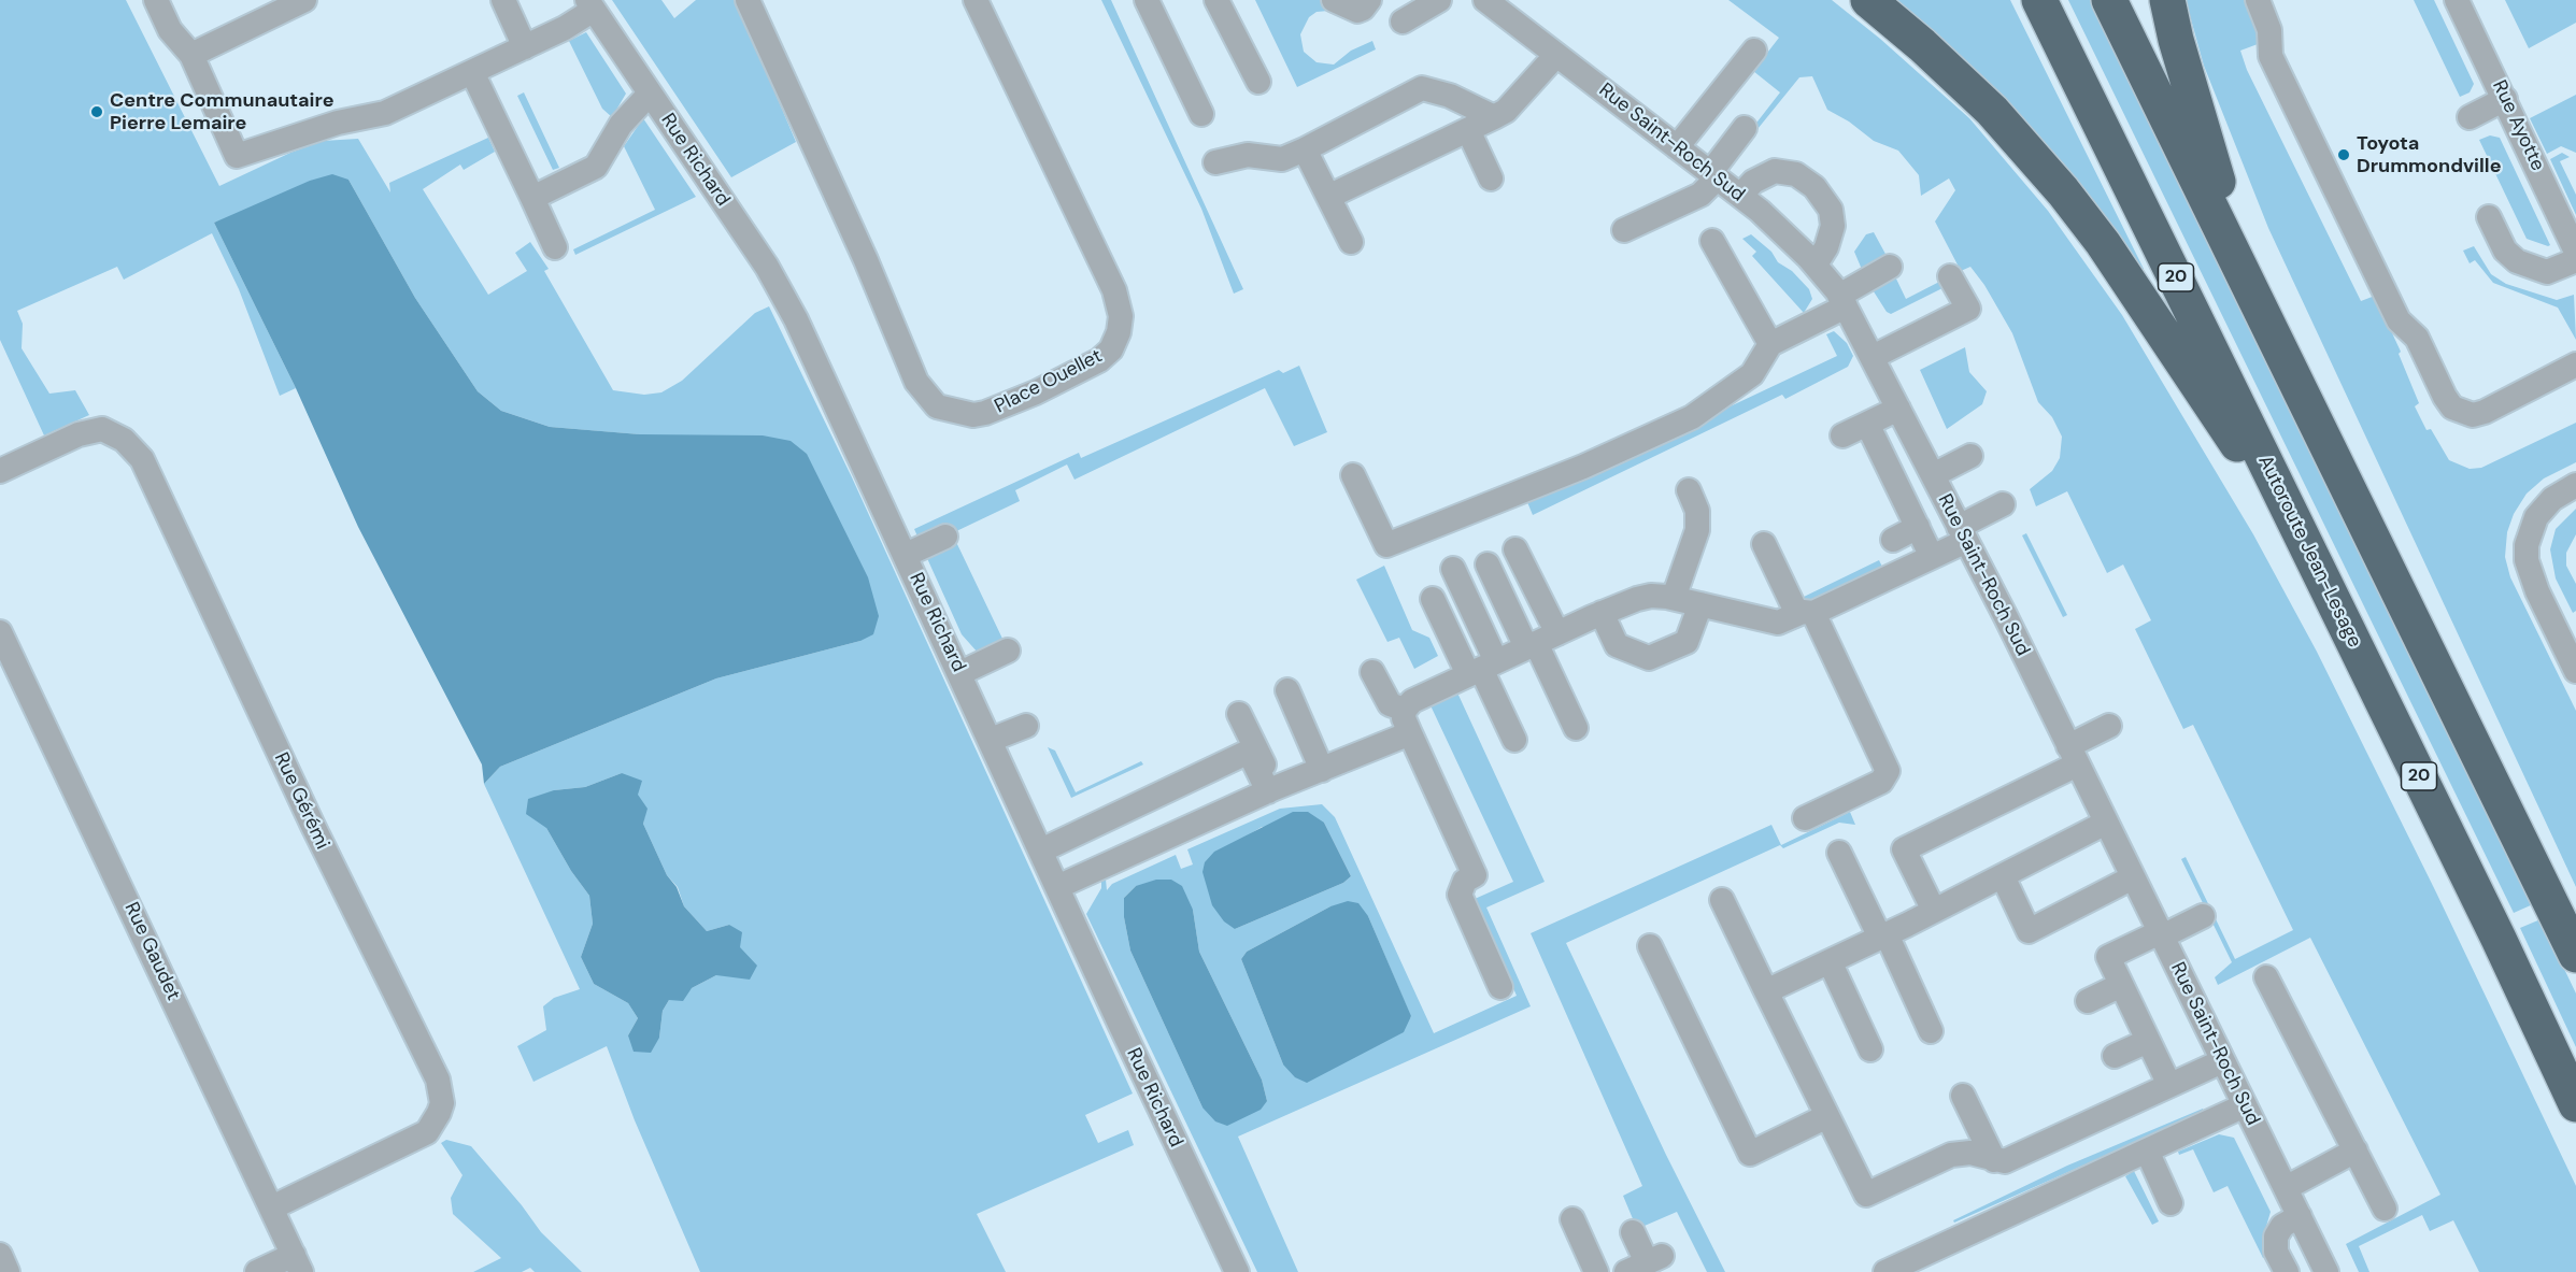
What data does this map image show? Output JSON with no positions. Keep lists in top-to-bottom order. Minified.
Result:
{"streets":{"highway":["20","Autoroute Jean-Lesage"],"street":["Rue Ayotte","Rue Saint-Roch Sud","Rue Richard","Place Ouellet","Rue Gérémi","Rue Gaudet"]},"crossings":[["Rue Gérémi","Rue Gaudet"]],"places":["Centre Communautaire Pierre Lemaire","Toyota Drummondville"]}
